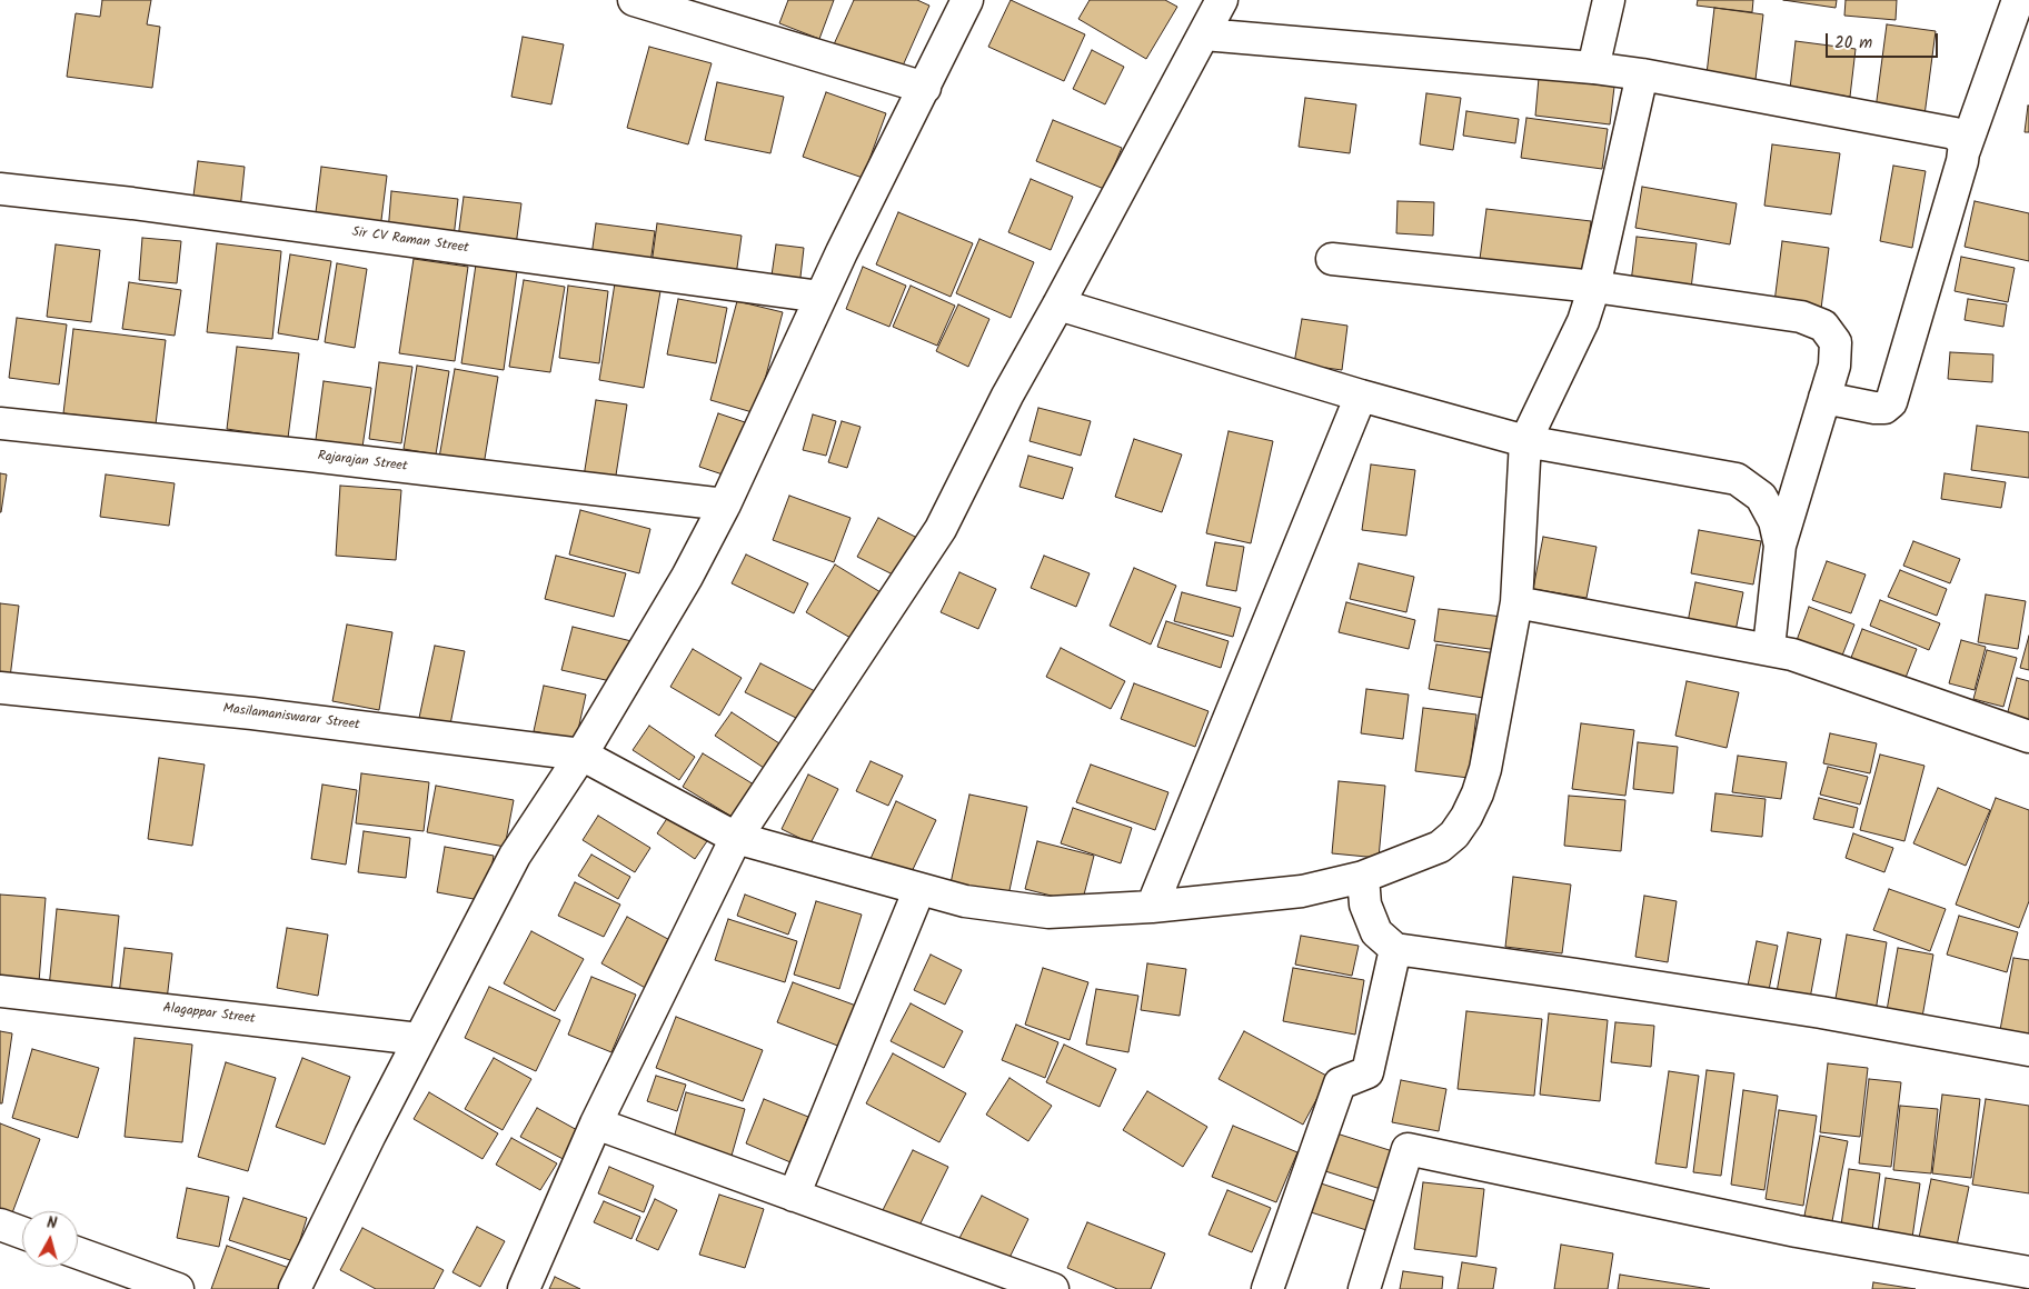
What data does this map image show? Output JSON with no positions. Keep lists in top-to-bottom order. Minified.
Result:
{"streets":{"street":["Sir CV Raman Street","Rajarajan Street","Masilamaniswarar Street","Alagappar Street"]},"scale_bar":"20 m","north":"top"}
